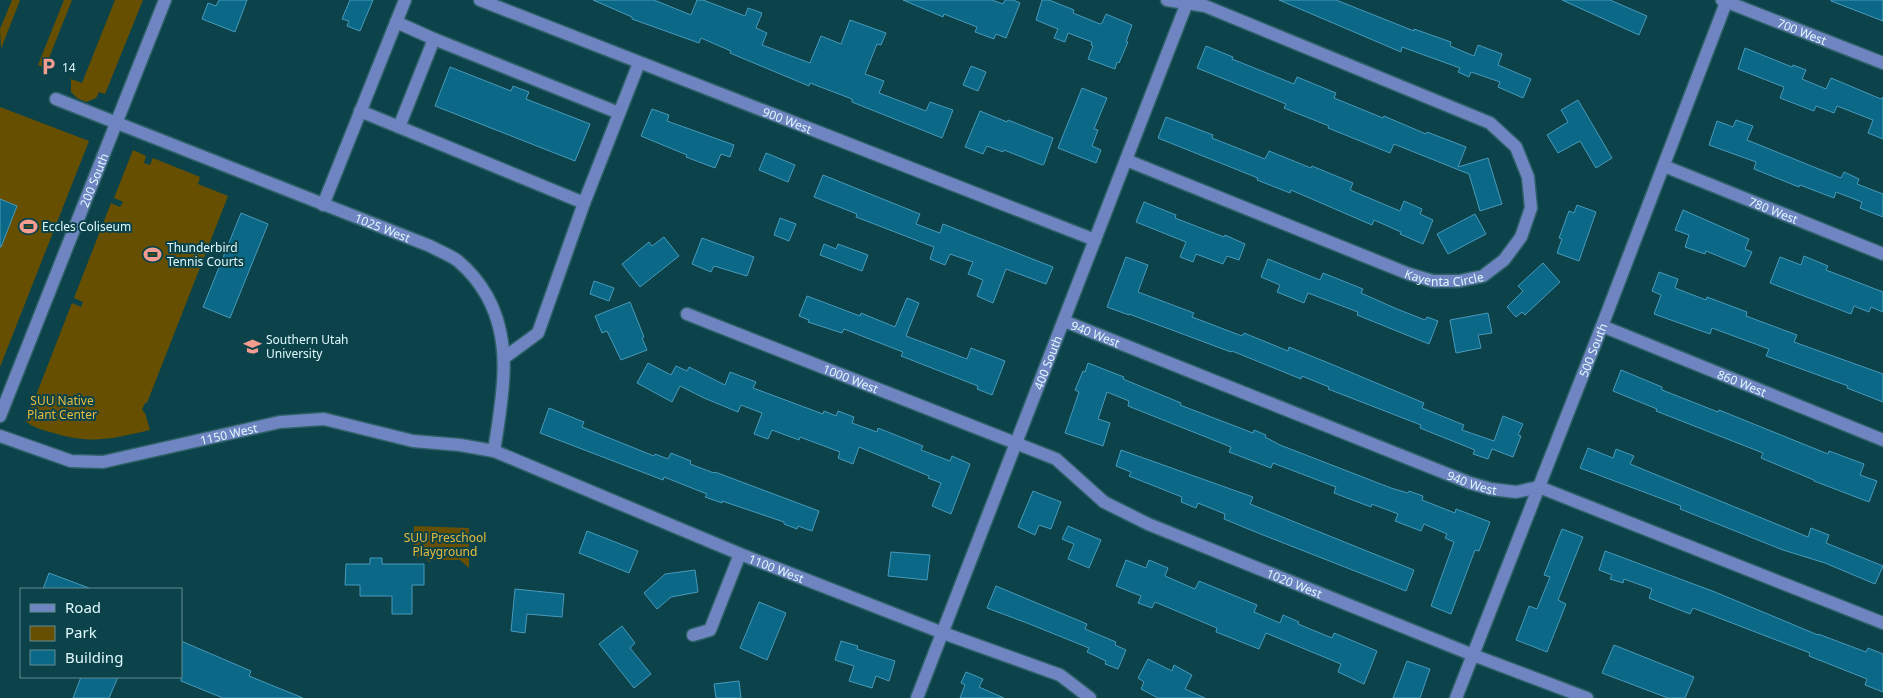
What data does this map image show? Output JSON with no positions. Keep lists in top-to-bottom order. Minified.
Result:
{"streets":{"street":["700 West","900 West","200 South","780 West","1025 West","Kayenta Circle","940 West","500 South","400 South","1000 West","860 West","1150 West","1100 West","1020 West"]},"crossings":[["700 West","500 South"],["900 West","400 South"],["200 South","1025 West"],["780 West","500 South"],["1025 West","1100 West"],["Kayenta Circle","400 South"],["940 West","500 South"],["940 West","400 South"],["500 South","860 West"],["500 South","1020 West"],["400 South","1000 West"],["400 South","1100 West"],["400 South","1020 West"],["1000 West","1020 West"],["1150 West","1100 West"]],"parks":["SUU Native Plant Center","SUU Preschool Playground"],"places":{"parking":["14"],"sports":["Eccles Coliseum","Thunderbird Tennis Courts"],"school or university":["Southern Utah University"]},"legend":["Road","Park","Building"]}
